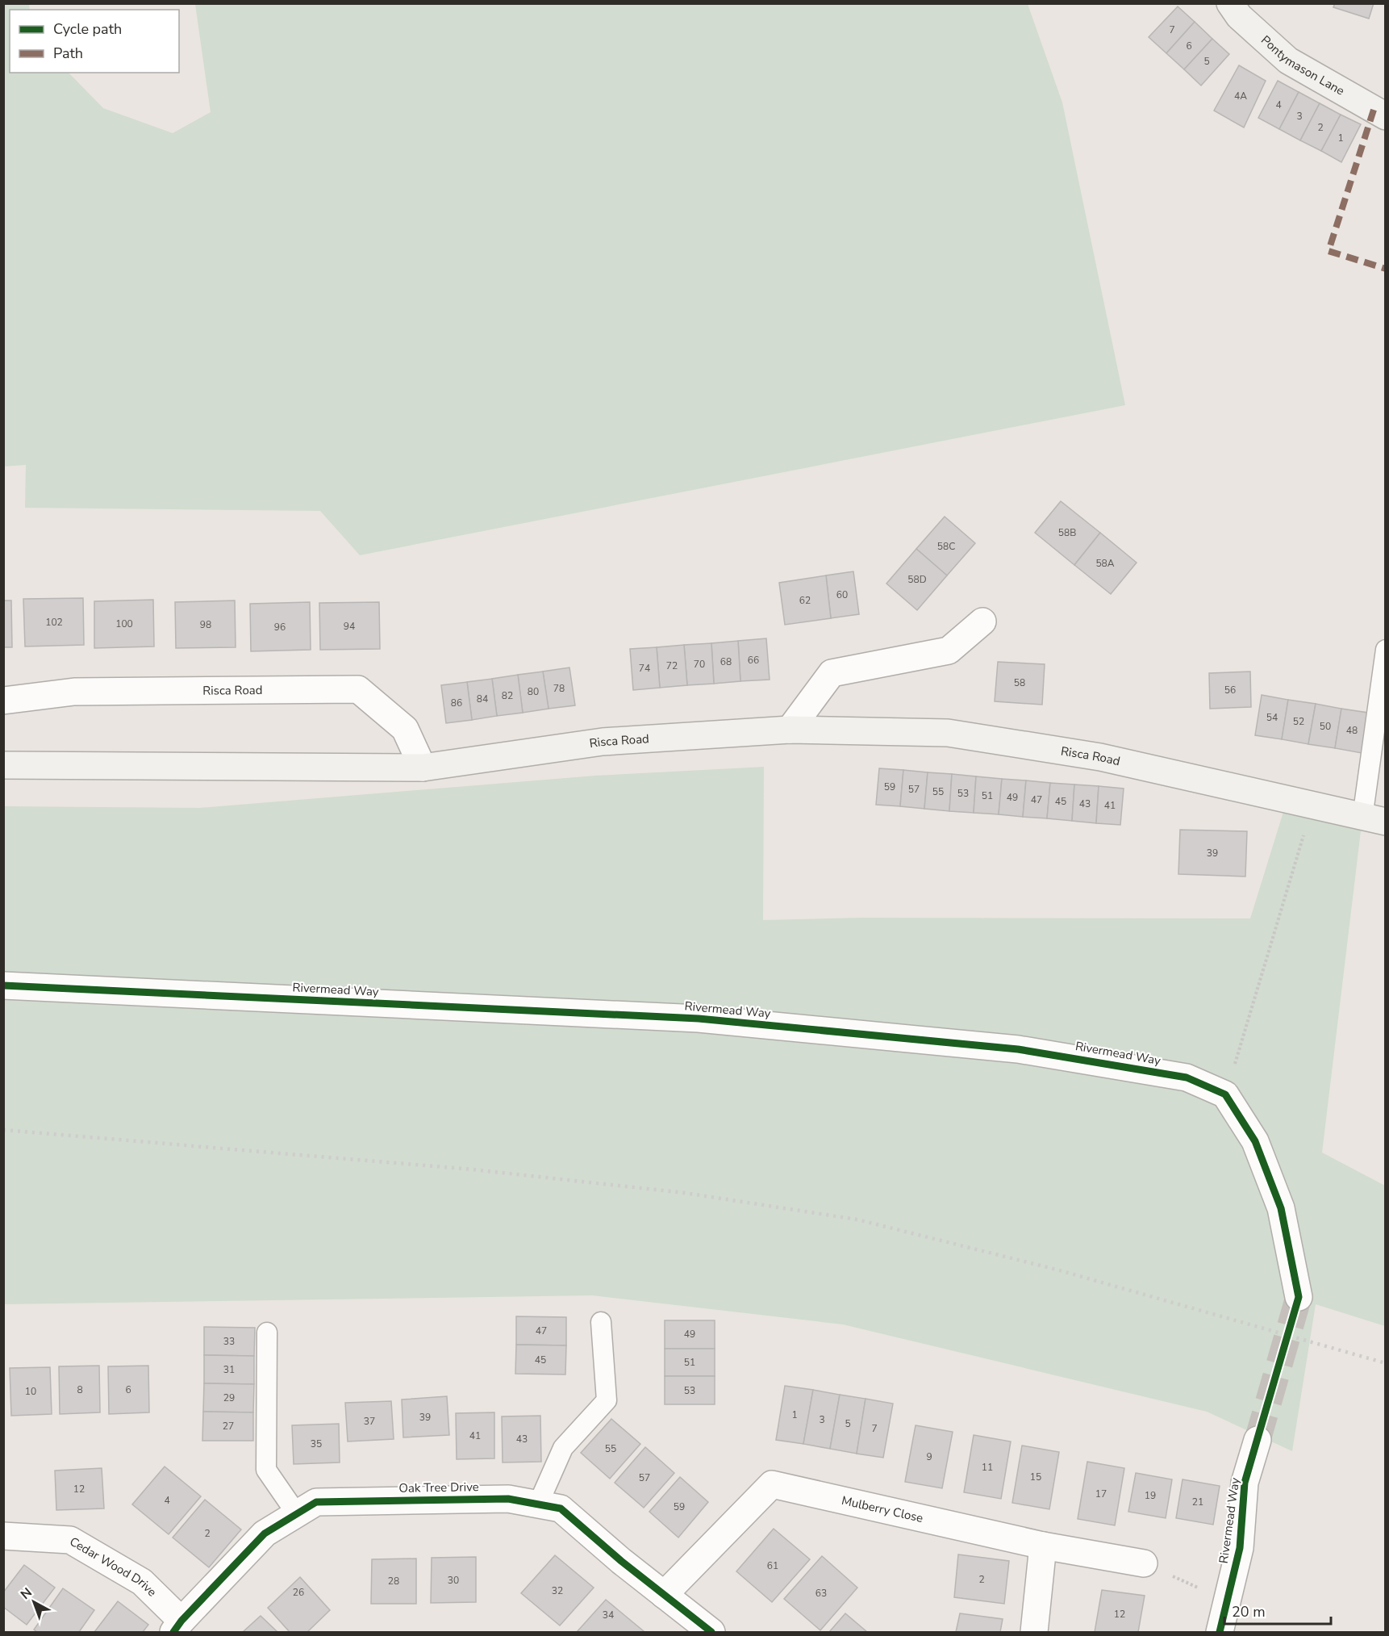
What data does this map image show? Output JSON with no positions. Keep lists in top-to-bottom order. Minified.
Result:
{"streets":{"main road":["Pontymason Lane","Risca Road"],"street":["Rivermead Way","Oak Tree Drive","Mulberry Close","Cedar Wood Drive"]},"crossings":[["Oak Tree Drive","Mulberry Close"],["Oak Tree Drive","Cedar Wood Drive"]],"house_numbers":["7","6","5","4A","4","3","2","1","58B","58C","58A","58D","60","62","102","100","98","94","96","66","68","70","72","74","58","78","56","80","82","84","86","54","52","50","48","59","57","55","53","51","49","47","45","43","41","39","47","49","33","45","51","31","8","6","53","10","29","1","39","3","37","5","27","7","41","43","35","55","9","11","15","57","12","17","19","4","21","59","2","61","2","30","28","32","26","63","12","34"],"legend":["Cycle path","Path"],"scale_bar":"20 m","north":"top left"}
